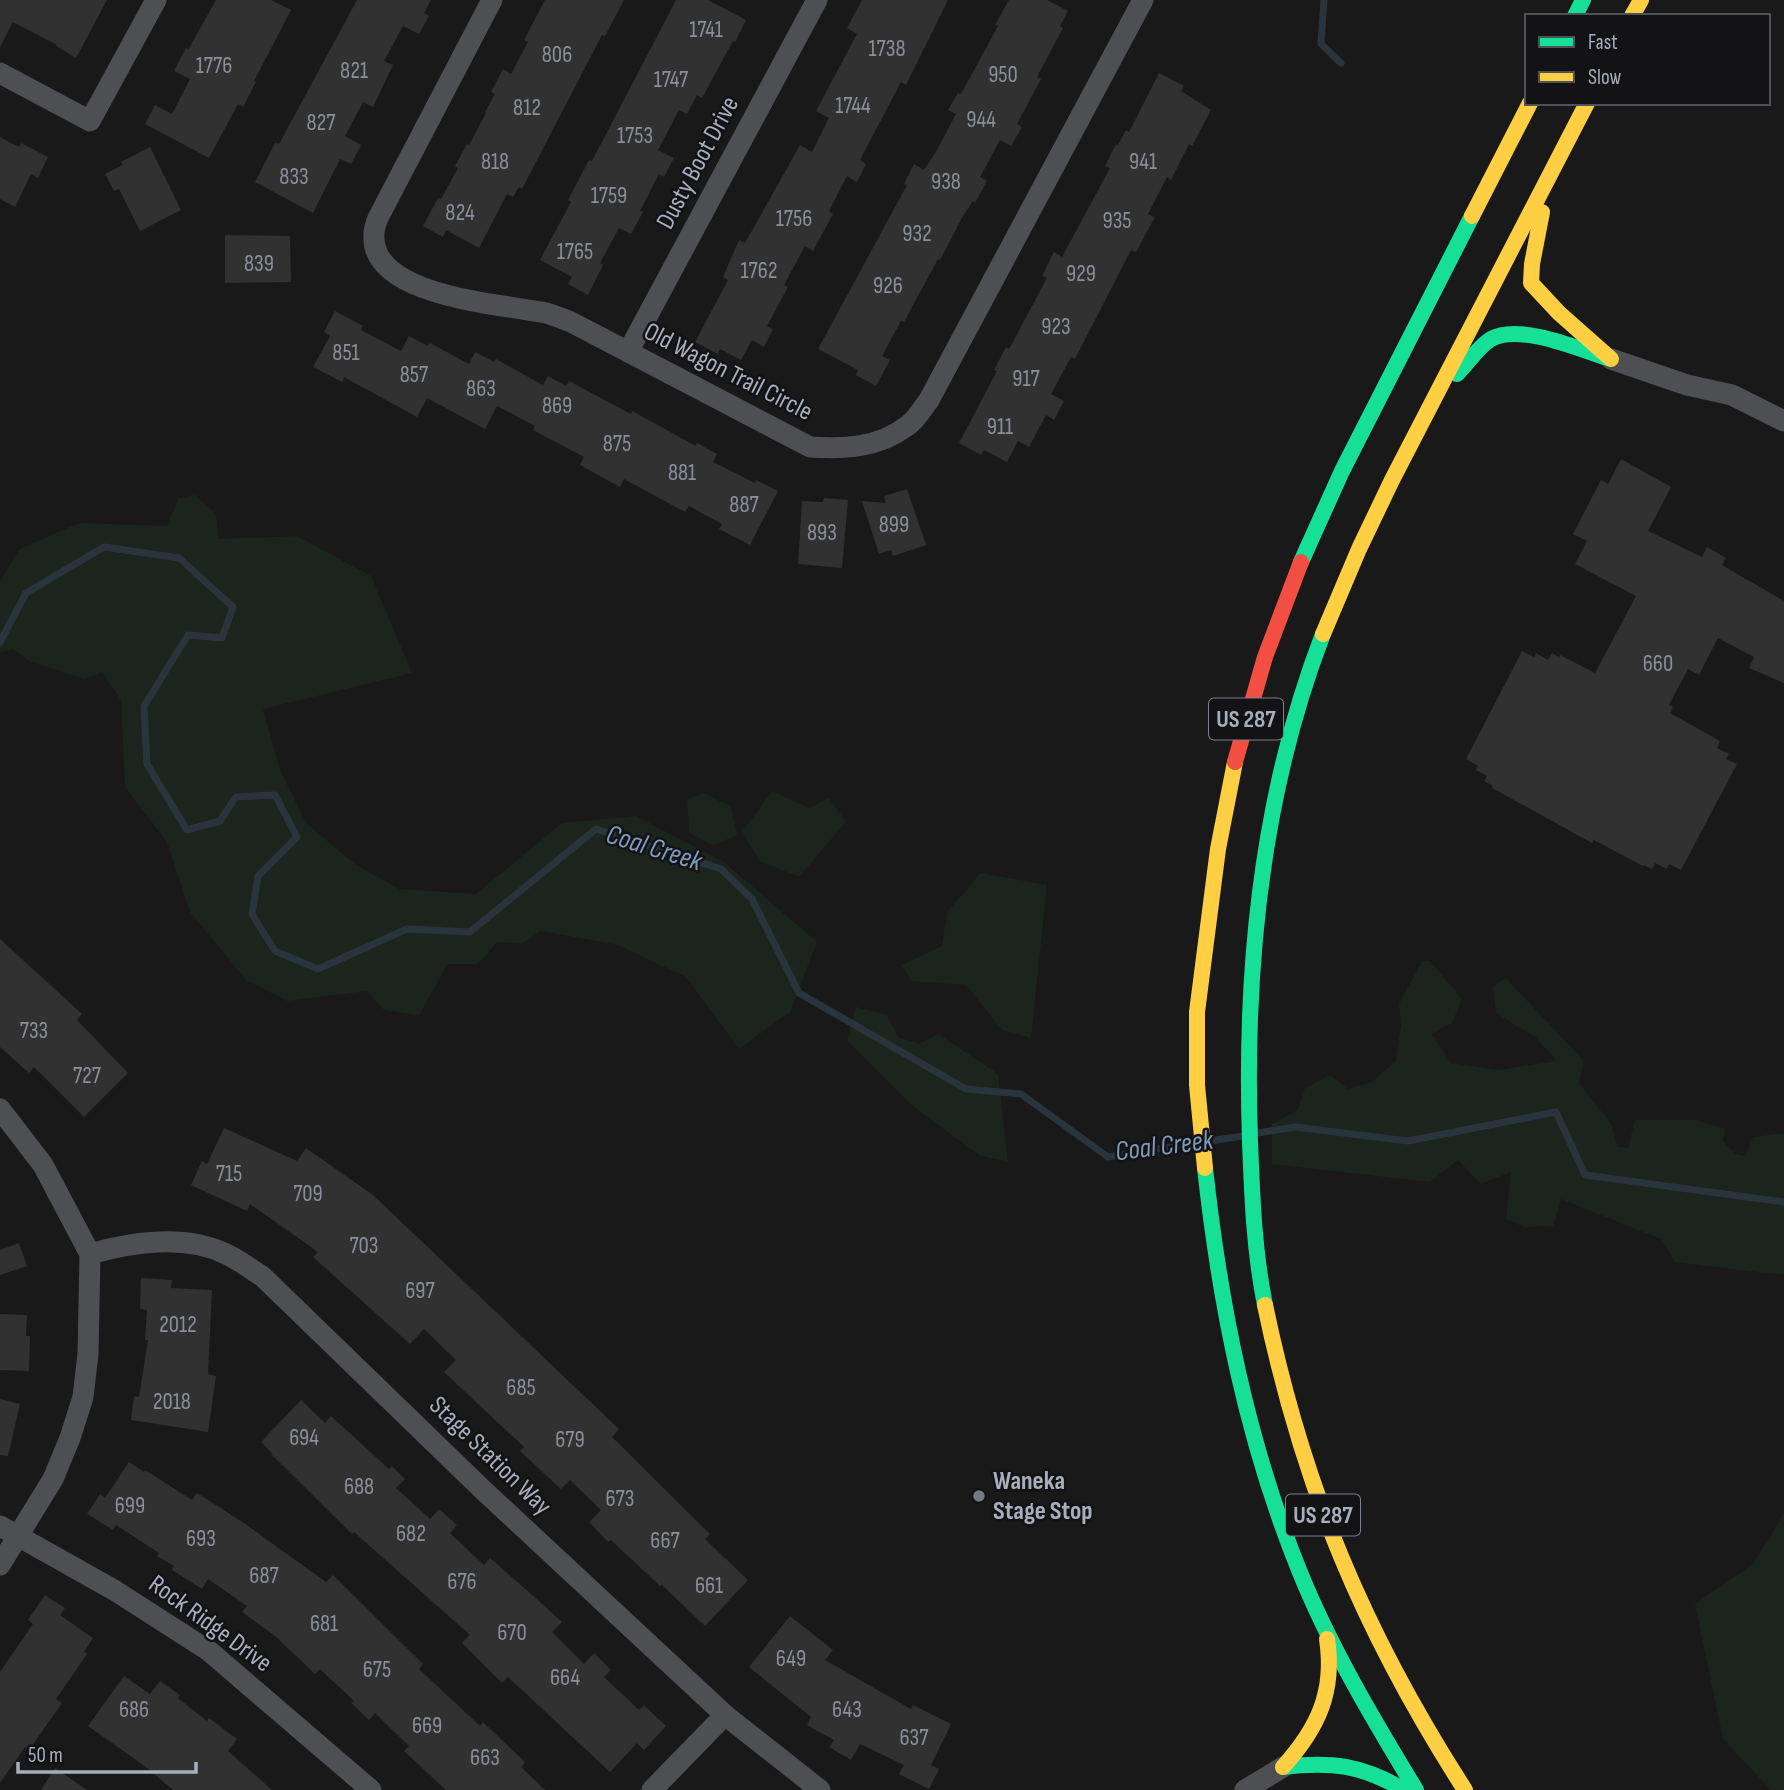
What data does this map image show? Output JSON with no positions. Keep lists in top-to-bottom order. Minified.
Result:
{"streets":{"main road":["US 287"],"street":["Dusty Boot Drive","Old Wagon Trail Circle","Stage Station Way","Rock Ridge Drive"]},"crossings":[["Dusty Boot Drive","Old Wagon Trail Circle"]],"water":["Coal Creek"],"places":["Waneka Stage Stop"],"house_numbers":["1741","1738","806","1776","821","950","1747","1744","812","944","827","1753","818","941","833","938","1759","824","1756","935","932","1765","839","1762","929","926","923","851","857","917","863","869","911","875","881","887","899","893","660","733","727","715","709","703","697","2012","685","2018","694","679","688","673","699","682","693","667","687","676","661","681","670","649","675","664","686","643","669","637","663"],"legend":["Fast","Slow"],"scale_bar":"50 m"}
